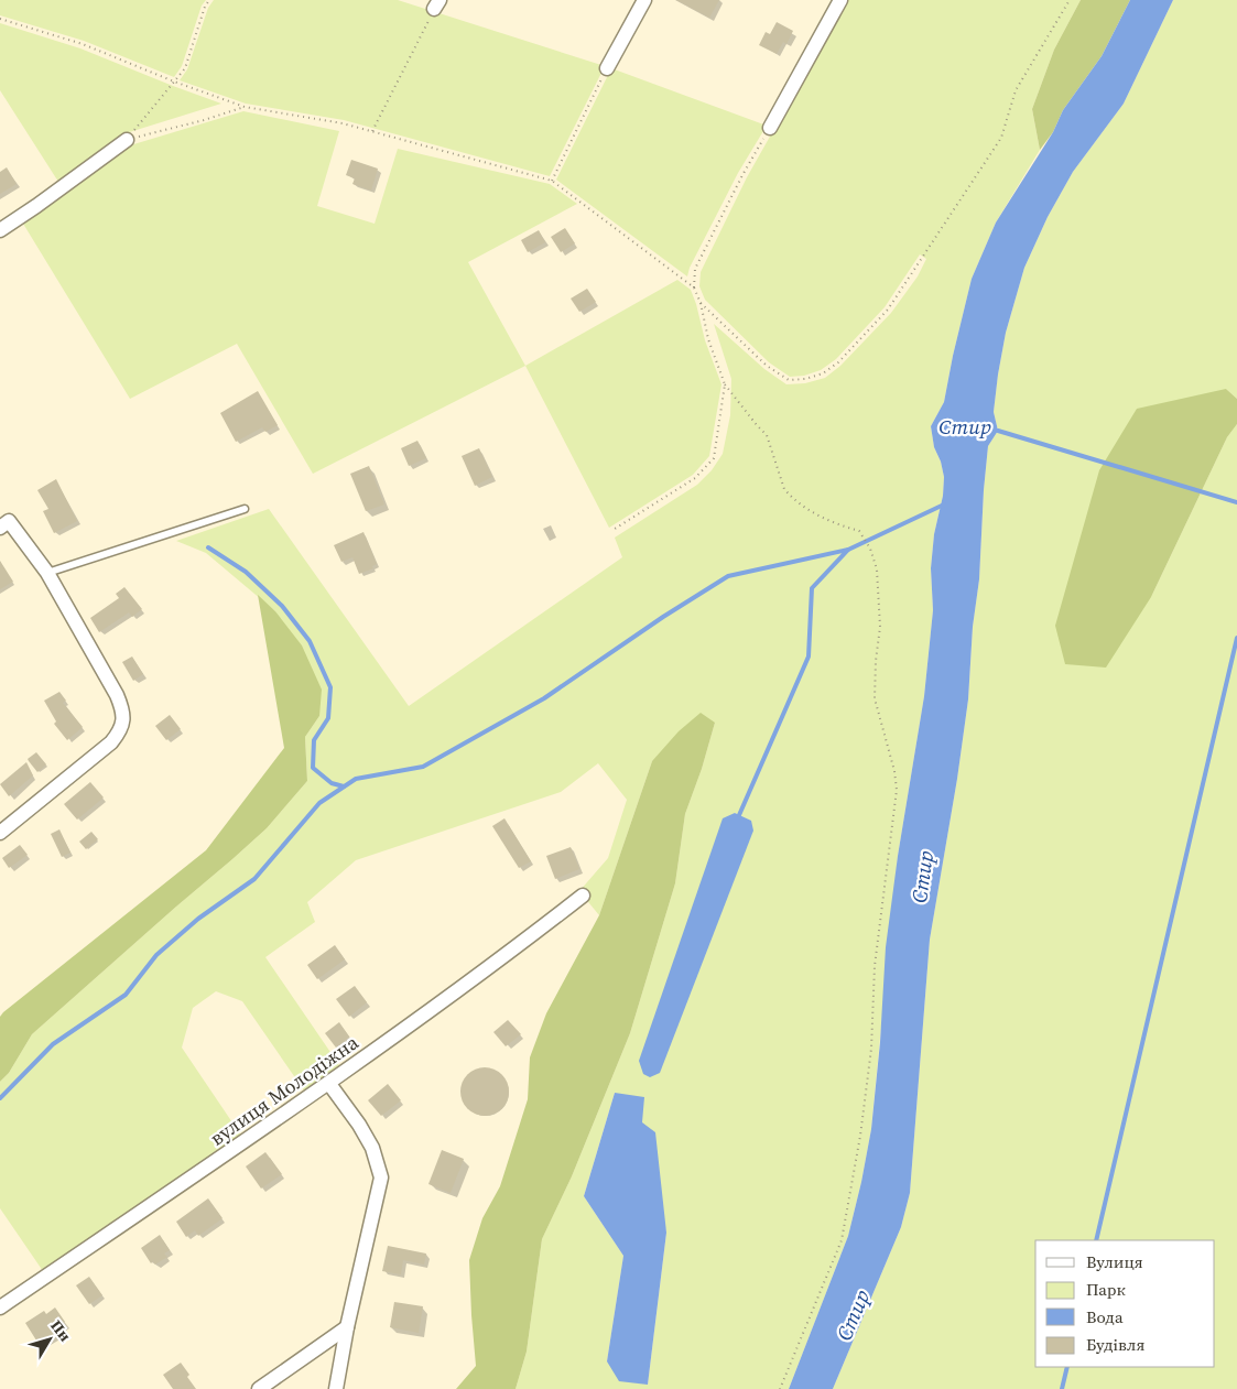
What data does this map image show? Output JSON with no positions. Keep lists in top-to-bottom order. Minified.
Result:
{"streets":{"street":["вулиця Молодіжна"]},"water":["Стир"],"legend":["Вулиця","Парк","Вода","Будівля"],"north":"top right"}
